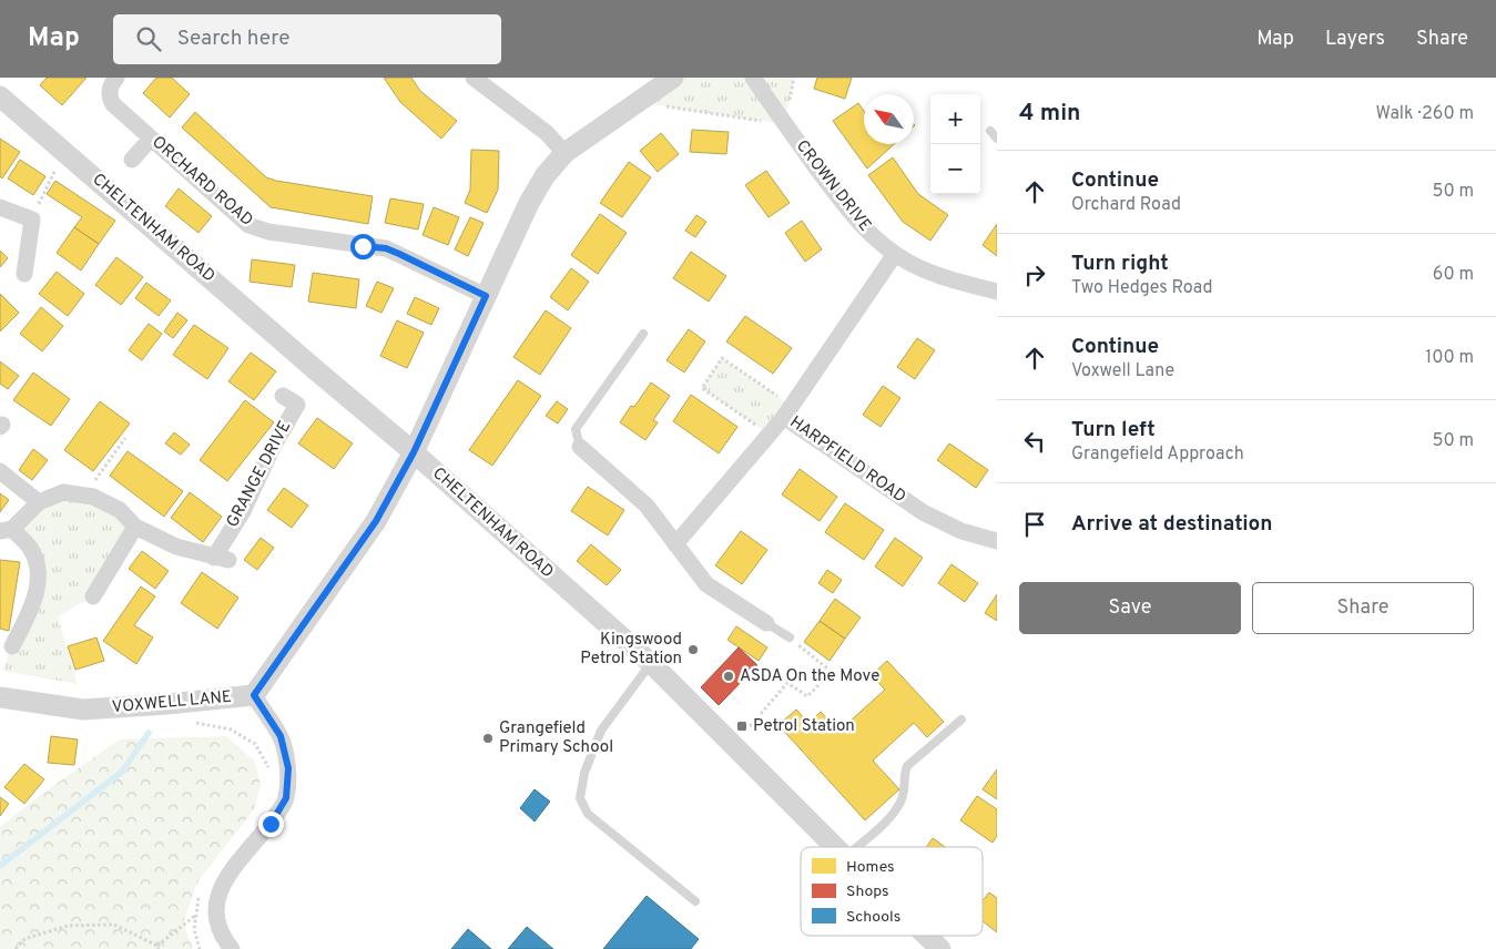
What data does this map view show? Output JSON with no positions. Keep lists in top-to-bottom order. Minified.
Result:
{"streets":{"street":["ORCHARD ROAD","CROWN DRIVE","CHELTENHAM ROAD","HARPFIELD ROAD","GRANGE DRIVE","VOXWELL LANE"]},"crossings":[["ORCHARD ROAD","VOXWELL LANE"],["CROWN DRIVE","HARPFIELD ROAD"],["CHELTENHAM ROAD","VOXWELL LANE"]],"places":{"other":["Kingswood Petrol Station","ASDA On the Move","Grangefield Primary School"],"transit":["Petrol Station"]},"legend":["Homes","Shops","Schools"],"north":"top left","page":{"header":"Map","search":"Search here","nav":["Map","Layers","Share"],"heading":["4 min","Walk · 260 m"],"map_buttons":["+","−"],"list":[["Continue","Orchard Road","50 m"],["Turn right","Two Hedges Road","60 m"],["Continue","Voxwell Lane","100 m"],["Turn left","Grangefield Approach","50 m"],"Arrive at destination"],"buttons":["Save","Share"]}}
